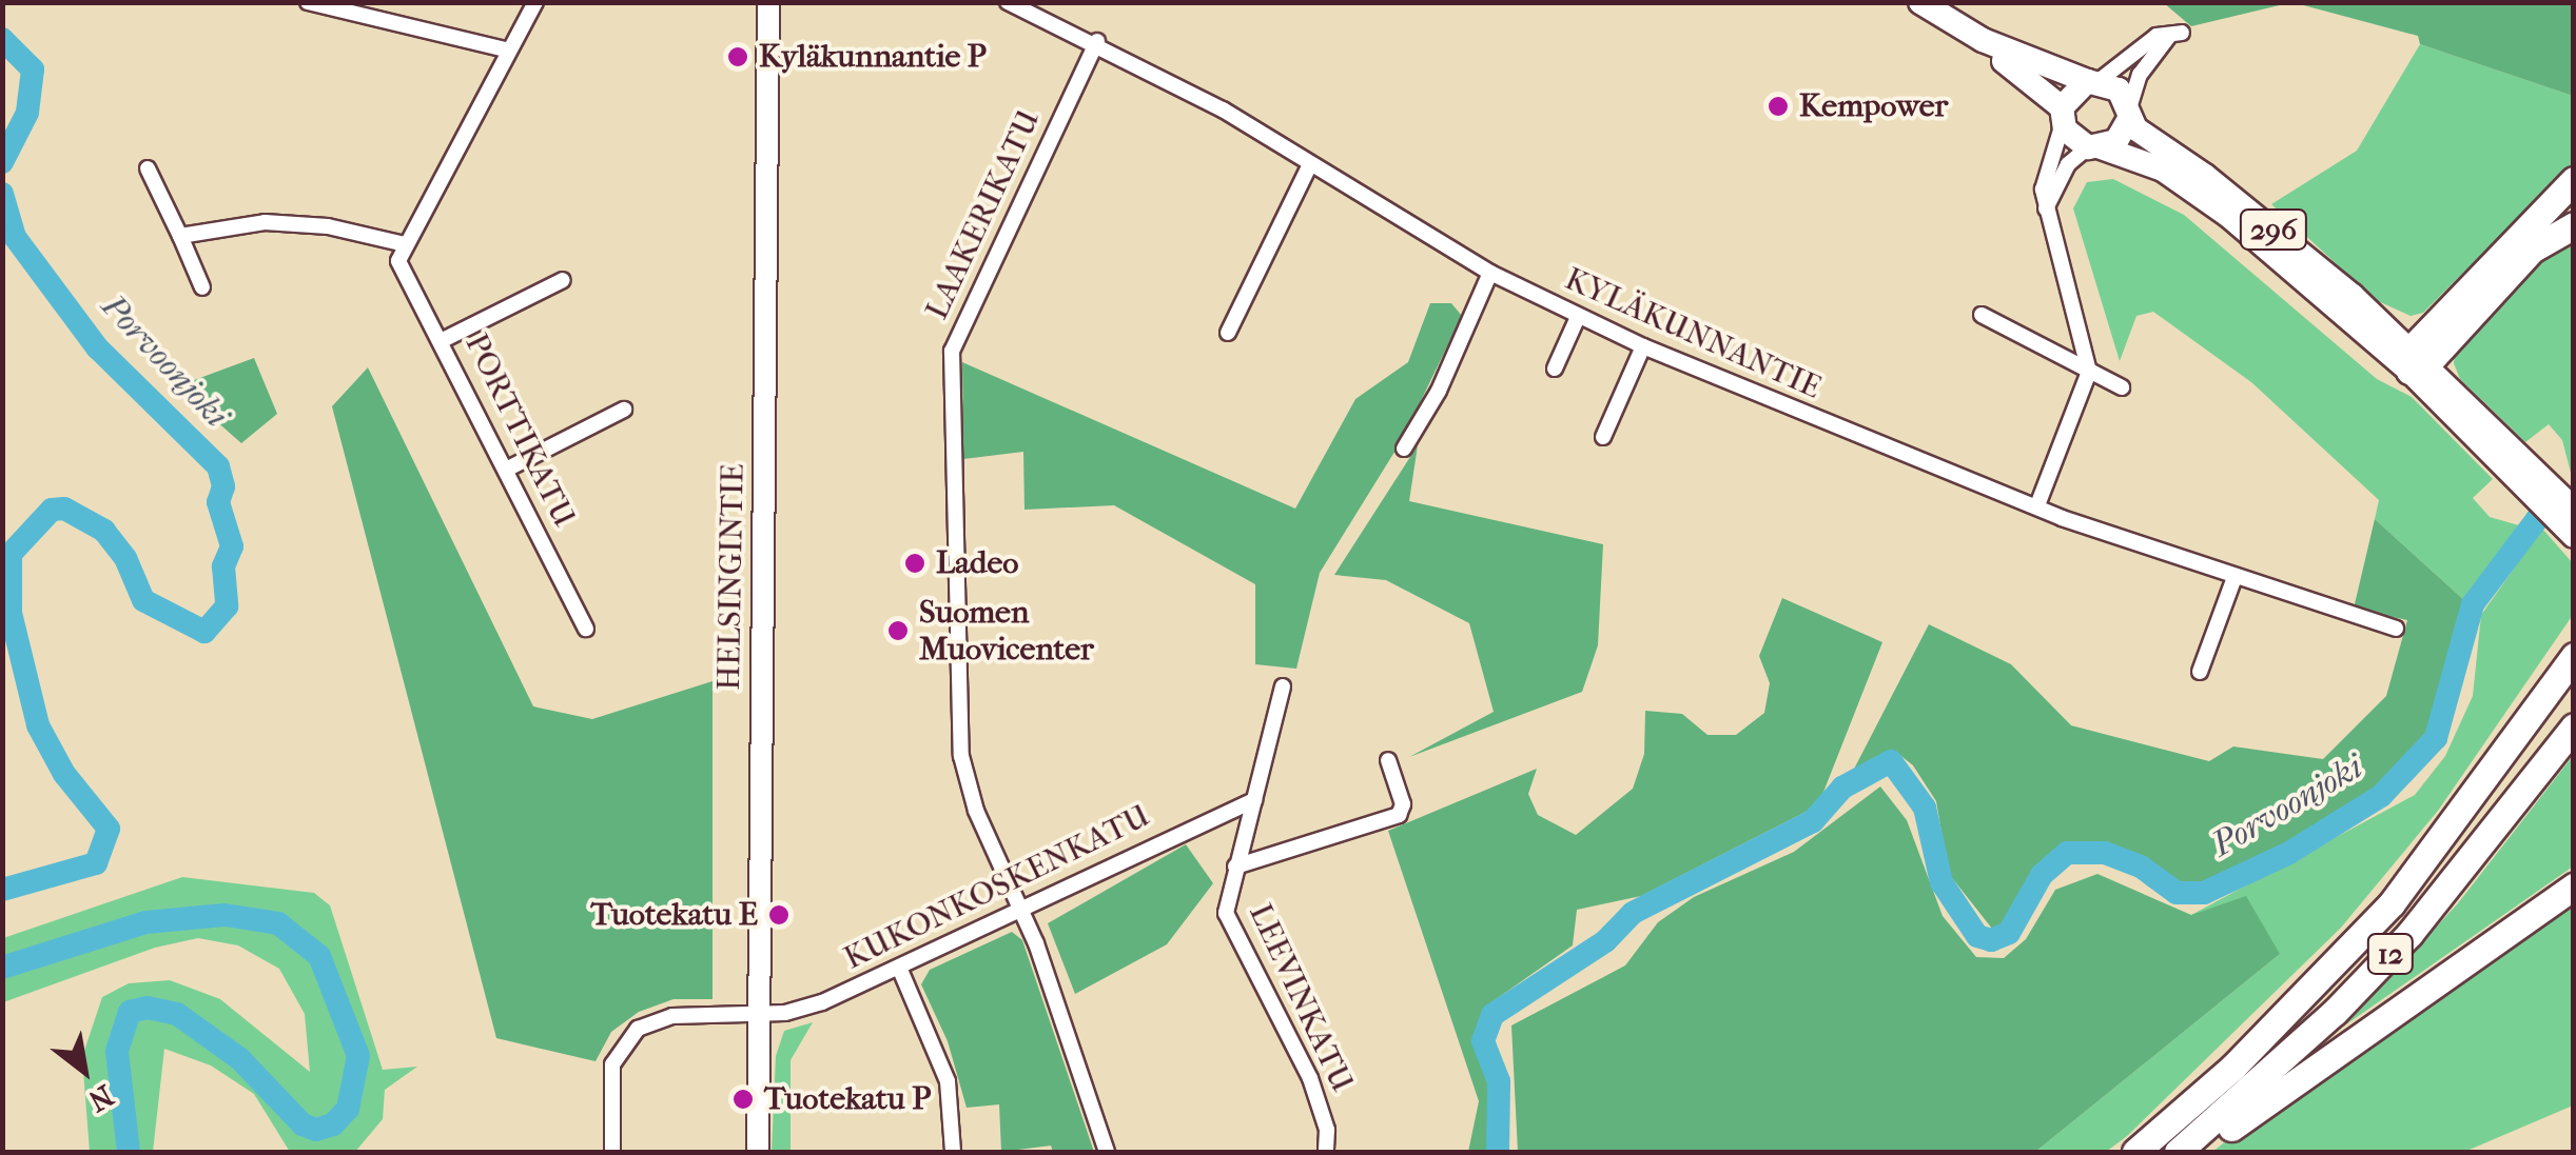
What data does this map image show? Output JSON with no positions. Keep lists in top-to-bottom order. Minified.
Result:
{"streets":{"highway":["12"],"main road":["296","HELSINGINTIE"],"street":["LAAKERIKATU","KYLÄKUNNANTIE","PORTTIKATU","KUKONKOSKENKATU","LEEVINKATU"]},"crossings":[["LAAKERIKATU","KYLÄKUNNANTIE"],["LAAKERIKATU","KUKONKOSKENKATU"],["HELSINGINTIE","KUKONKOSKENKATU"],["KUKONKOSKENKATU","LEEVINKATU"]],"water":["Porvoonjoki"],"places":["Kyläkunnantie P","Kempower","Ladeo","Suomen Muovicenter","Tuotekatu E","Tuotekatu P"],"north":"bottom right"}
